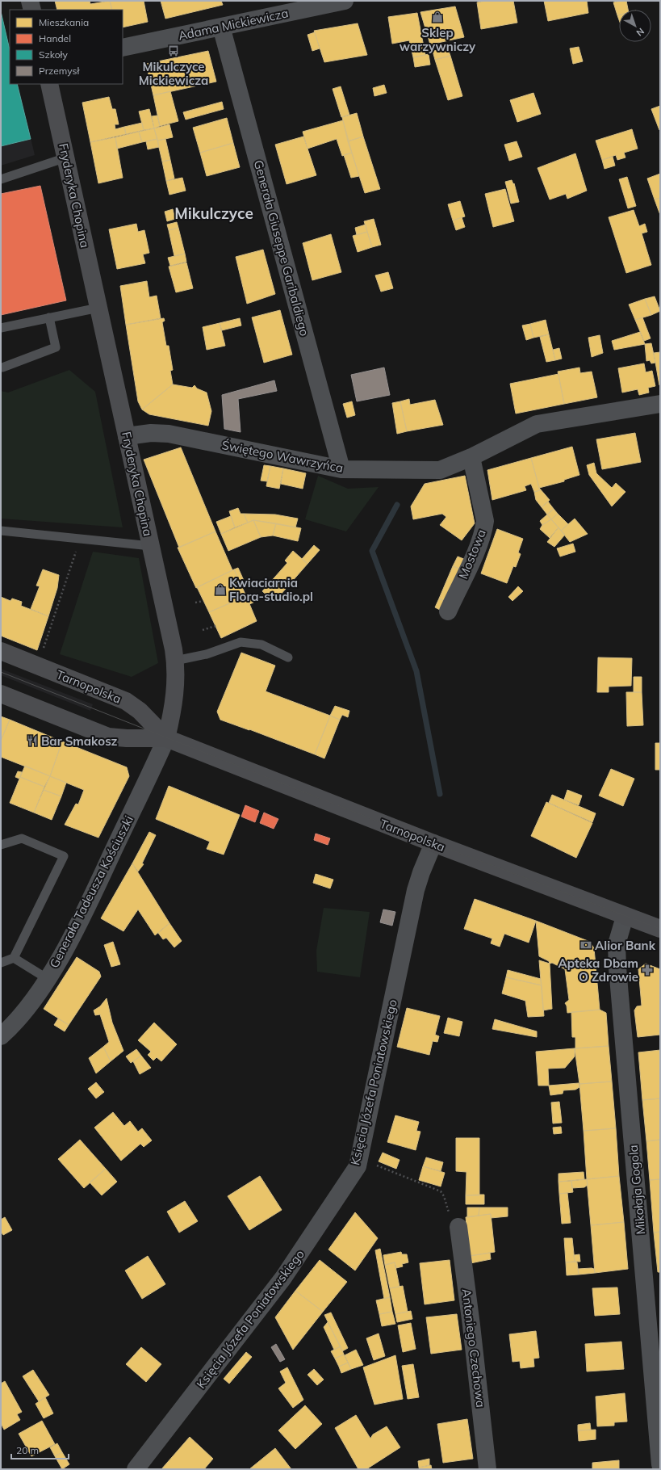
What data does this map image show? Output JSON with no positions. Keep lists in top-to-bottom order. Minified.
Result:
{"streets":{"main road":["Fryderyka Chopina","Tarnopolska"],"street":["Adama Mickiewicza","Generała Giuseppe Garibaldiego","Świętego Wawrzyńca","Mostowa","Generała Tadeusza Kościuszki","Księcia Józefa Poniatowskiego","Mikołaja Gogola","Antoniego Czechowa"]},"crossings":[["Adama Mickiewicza","Generała Giuseppe Garibaldiego"],["Fryderyka Chopina","Świętego Wawrzyńca"],["Fryderyka Chopina","Tarnopolska"],["Fryderyka Chopina","Generała Tadeusza Kościuszki"],["Generała Giuseppe Garibaldiego","Świętego Wawrzyńca"],["Świętego Wawrzyńca","Mostowa"],["Tarnopolska","Generała Tadeusza Kościuszki"],["Tarnopolska","Księcia Józefa Poniatowskiego"],["Tarnopolska","Mikołaja Gogola"]],"districts":["Mikulczyce"],"places":{"shop":["Sklep warzywniczy","Kwiaciarnia Flora-studio.pl"],"bus stop":["Mikulczyce Mickiewicza"],"restaurant":["Bar Smakosz"],"bank":["Alior Bank"],"pharmacy":["Apteka Dbam O Zdrowie"]},"legend":["Mieszkania","Handel","Szkoły","Przemysł"],"scale_bar":"20 m","north":"bottom right"}
